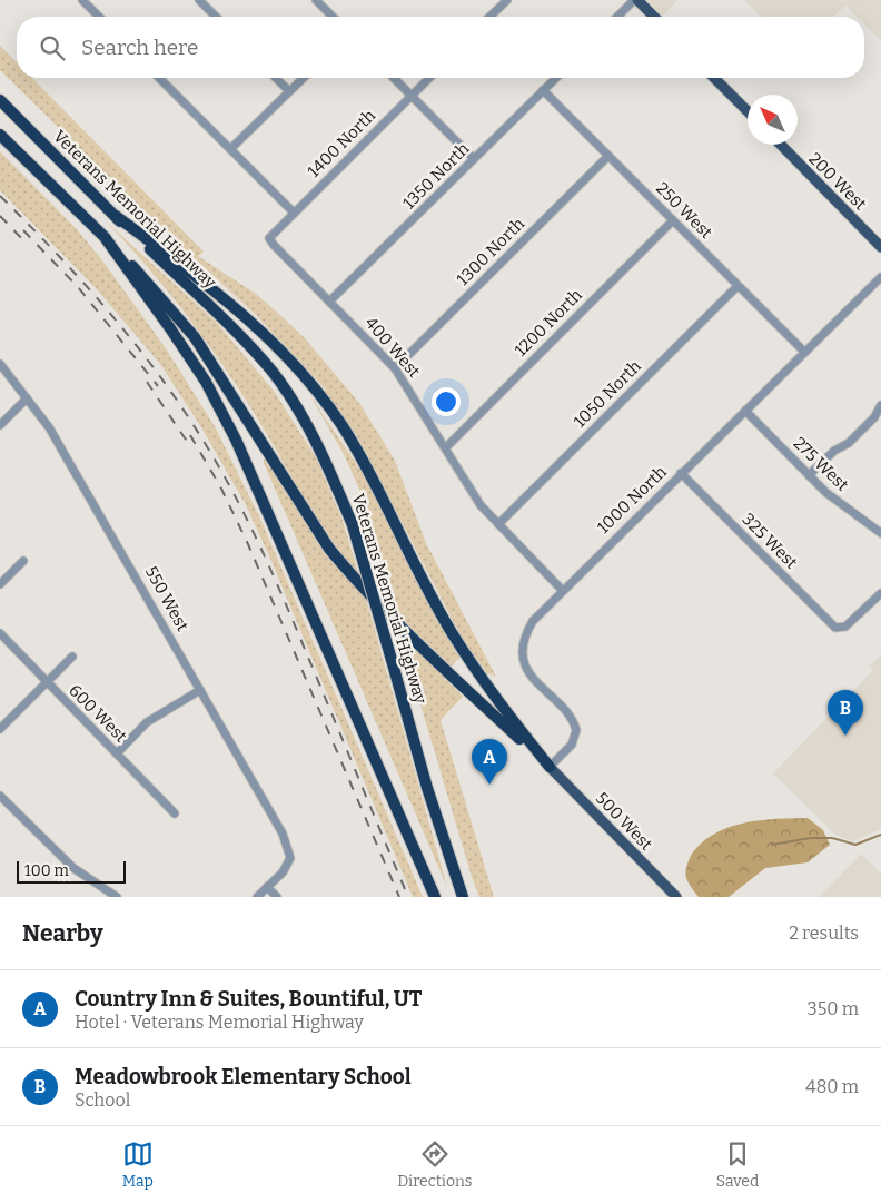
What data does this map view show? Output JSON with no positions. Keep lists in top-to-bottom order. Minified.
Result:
{"streets":{"highway":["Veterans Memorial Highway"],"main road":["200 West","500 West"],"street":["1400 North","1350 North","250 West","1300 North","1200 North","400 West","1050 North","275 West","1000 North","325 West","550 West","600 West"]},"crossings":[["1400 North","400 West"],["1350 North","250 West"],["1350 North","400 West"],["250 West","1300 North"],["250 West","1200 North"],["250 West","1050 North"],["250 West","1000 North"],["1300 North","400 West"],["1200 North","400 West"],["400 West","1050 North"],["400 West","1000 North"],["275 West","1000 North"],["1000 North","325 West"],["1000 North","500 West"]],"scale_bar":"100 m","north":"top left","page":{"search":"Search here","pins":["B","A"],"scale":"100 m","heading":["Nearby","2 results"],"list":[{"mark":"A","name":"Country Inn & Suites, Bountiful, UT","note":"Hotel · Veterans Memorial Highway","value":"350 m"},{"mark":"B","name":"Meadowbrook Elementary School","note":"School","value":"480 m"}],"nav":["Map","Directions","Saved"]}}
